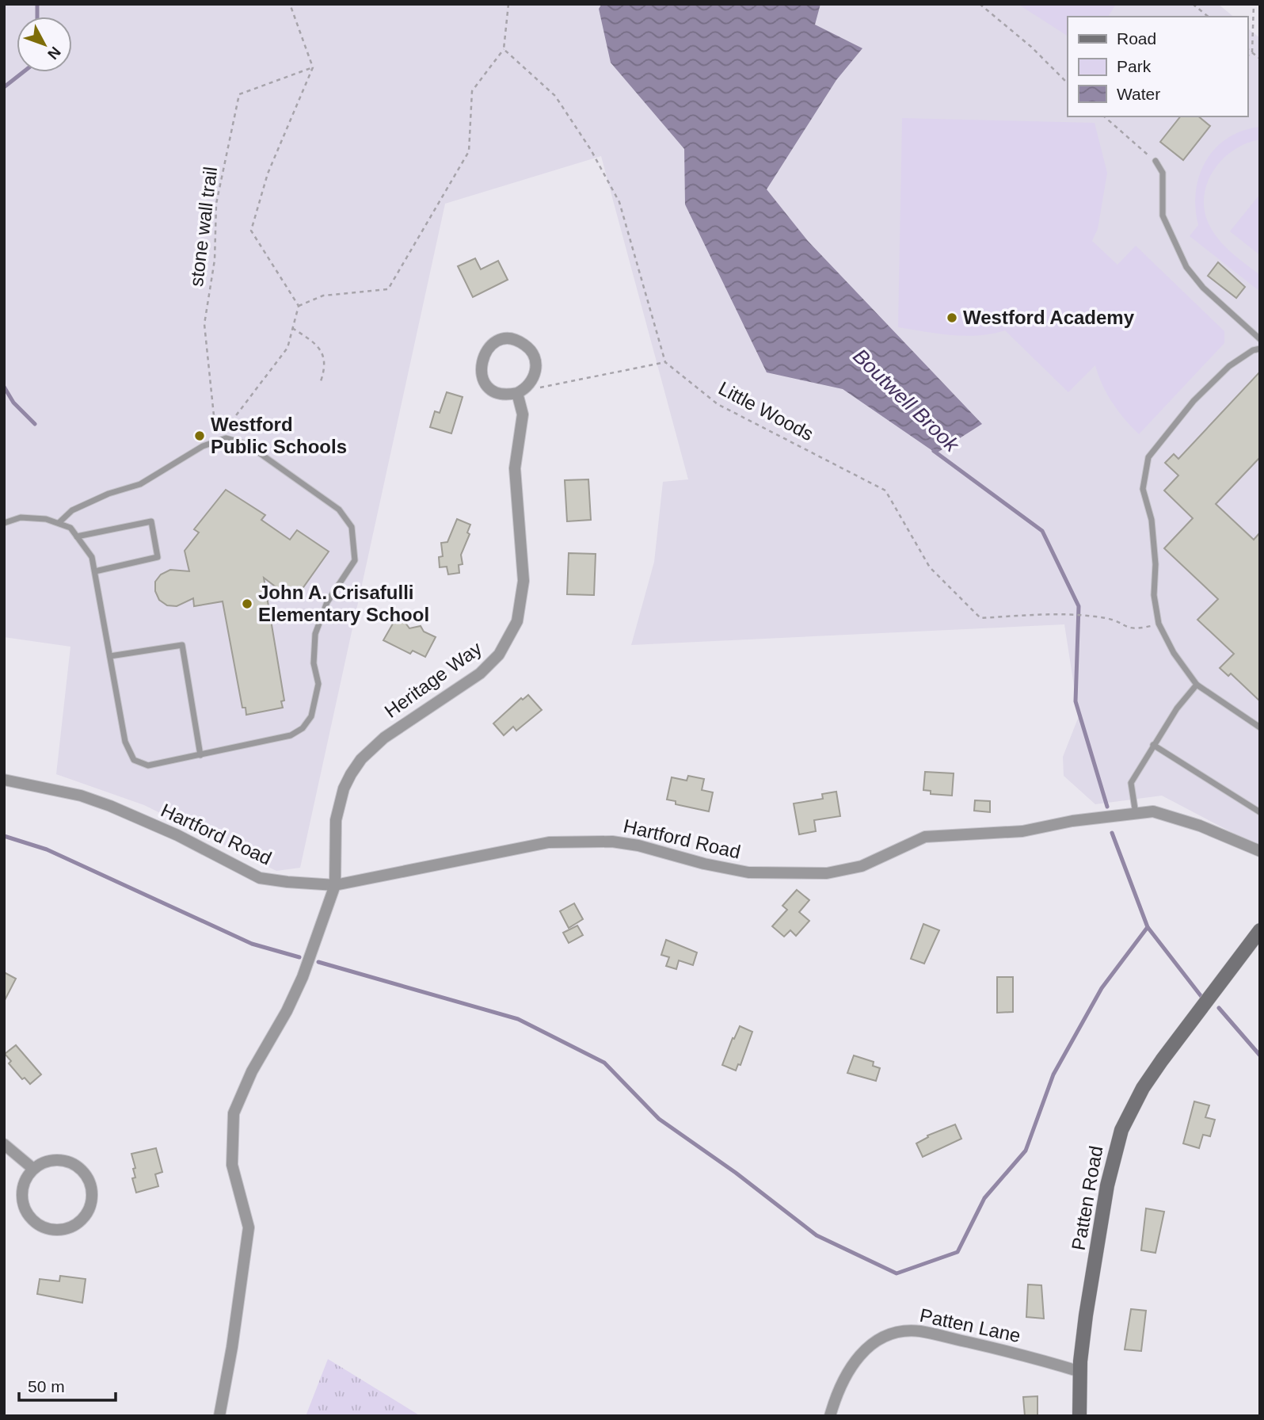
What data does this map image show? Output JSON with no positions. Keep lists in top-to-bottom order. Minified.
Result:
{"streets":{"street":["Heritage Way","Hartford Road","Patten Road","Patten Lane"],"path":["stone wall trail","Little Woods"]},"crossings":[["Heritage Way","Hartford Road"],["Patten Road","Patten Lane"]],"water":["Boutwell Brook"],"places":["Westford Academy","Westford Public Schools","John A. Crisafulli Elementary School"],"legend":["Road","Park","Water"],"scale_bar":"50 m","north":"bottom right"}
